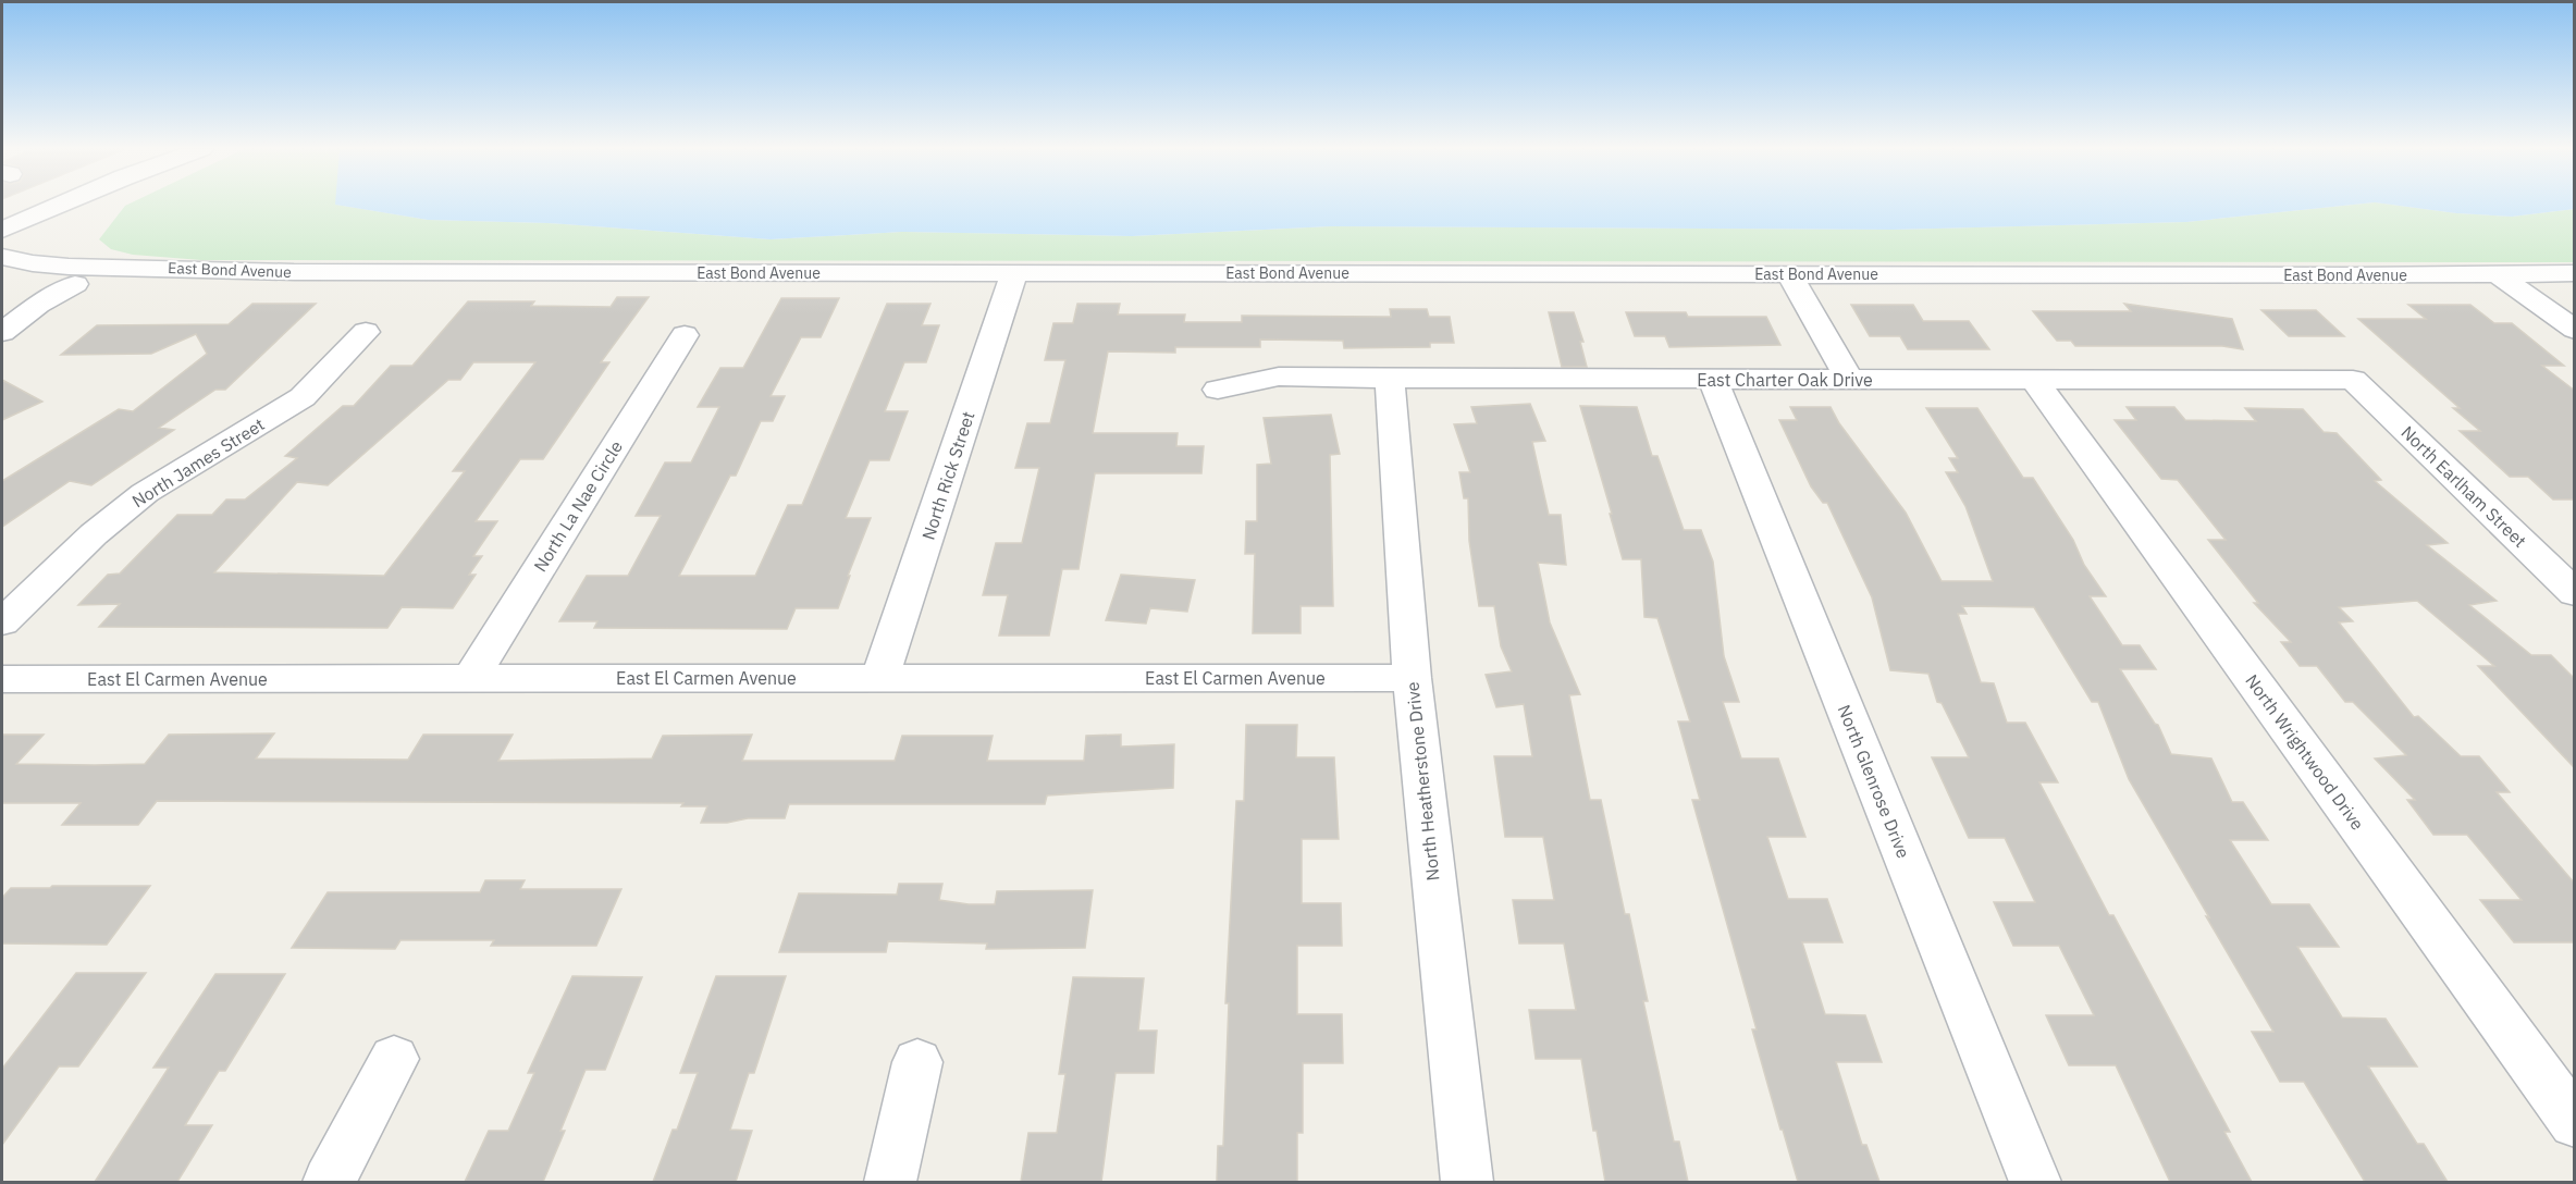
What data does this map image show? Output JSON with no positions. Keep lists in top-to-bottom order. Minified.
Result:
{"streets":{"street":["East Bond Avenue","East Charter Oak Drive","North James Street","North Rick Street","North Earlham Street","North La Nae Circle","East El Carmen Avenue","North Wrightwood Drive","North Heatherstone Drive","North Glenrose Drive"]},"crossings":[["East Bond Avenue","North Rick Street"],["East Charter Oak Drive","North Earlham Street"],["East Charter Oak Drive","North Wrightwood Drive"],["East Charter Oak Drive","North Heatherstone Drive"],["East Charter Oak Drive","North Glenrose Drive"],["North Rick Street","East El Carmen Avenue"],["North La Nae Circle","East El Carmen Avenue"],["East El Carmen Avenue","North Heatherstone Drive"]]}
